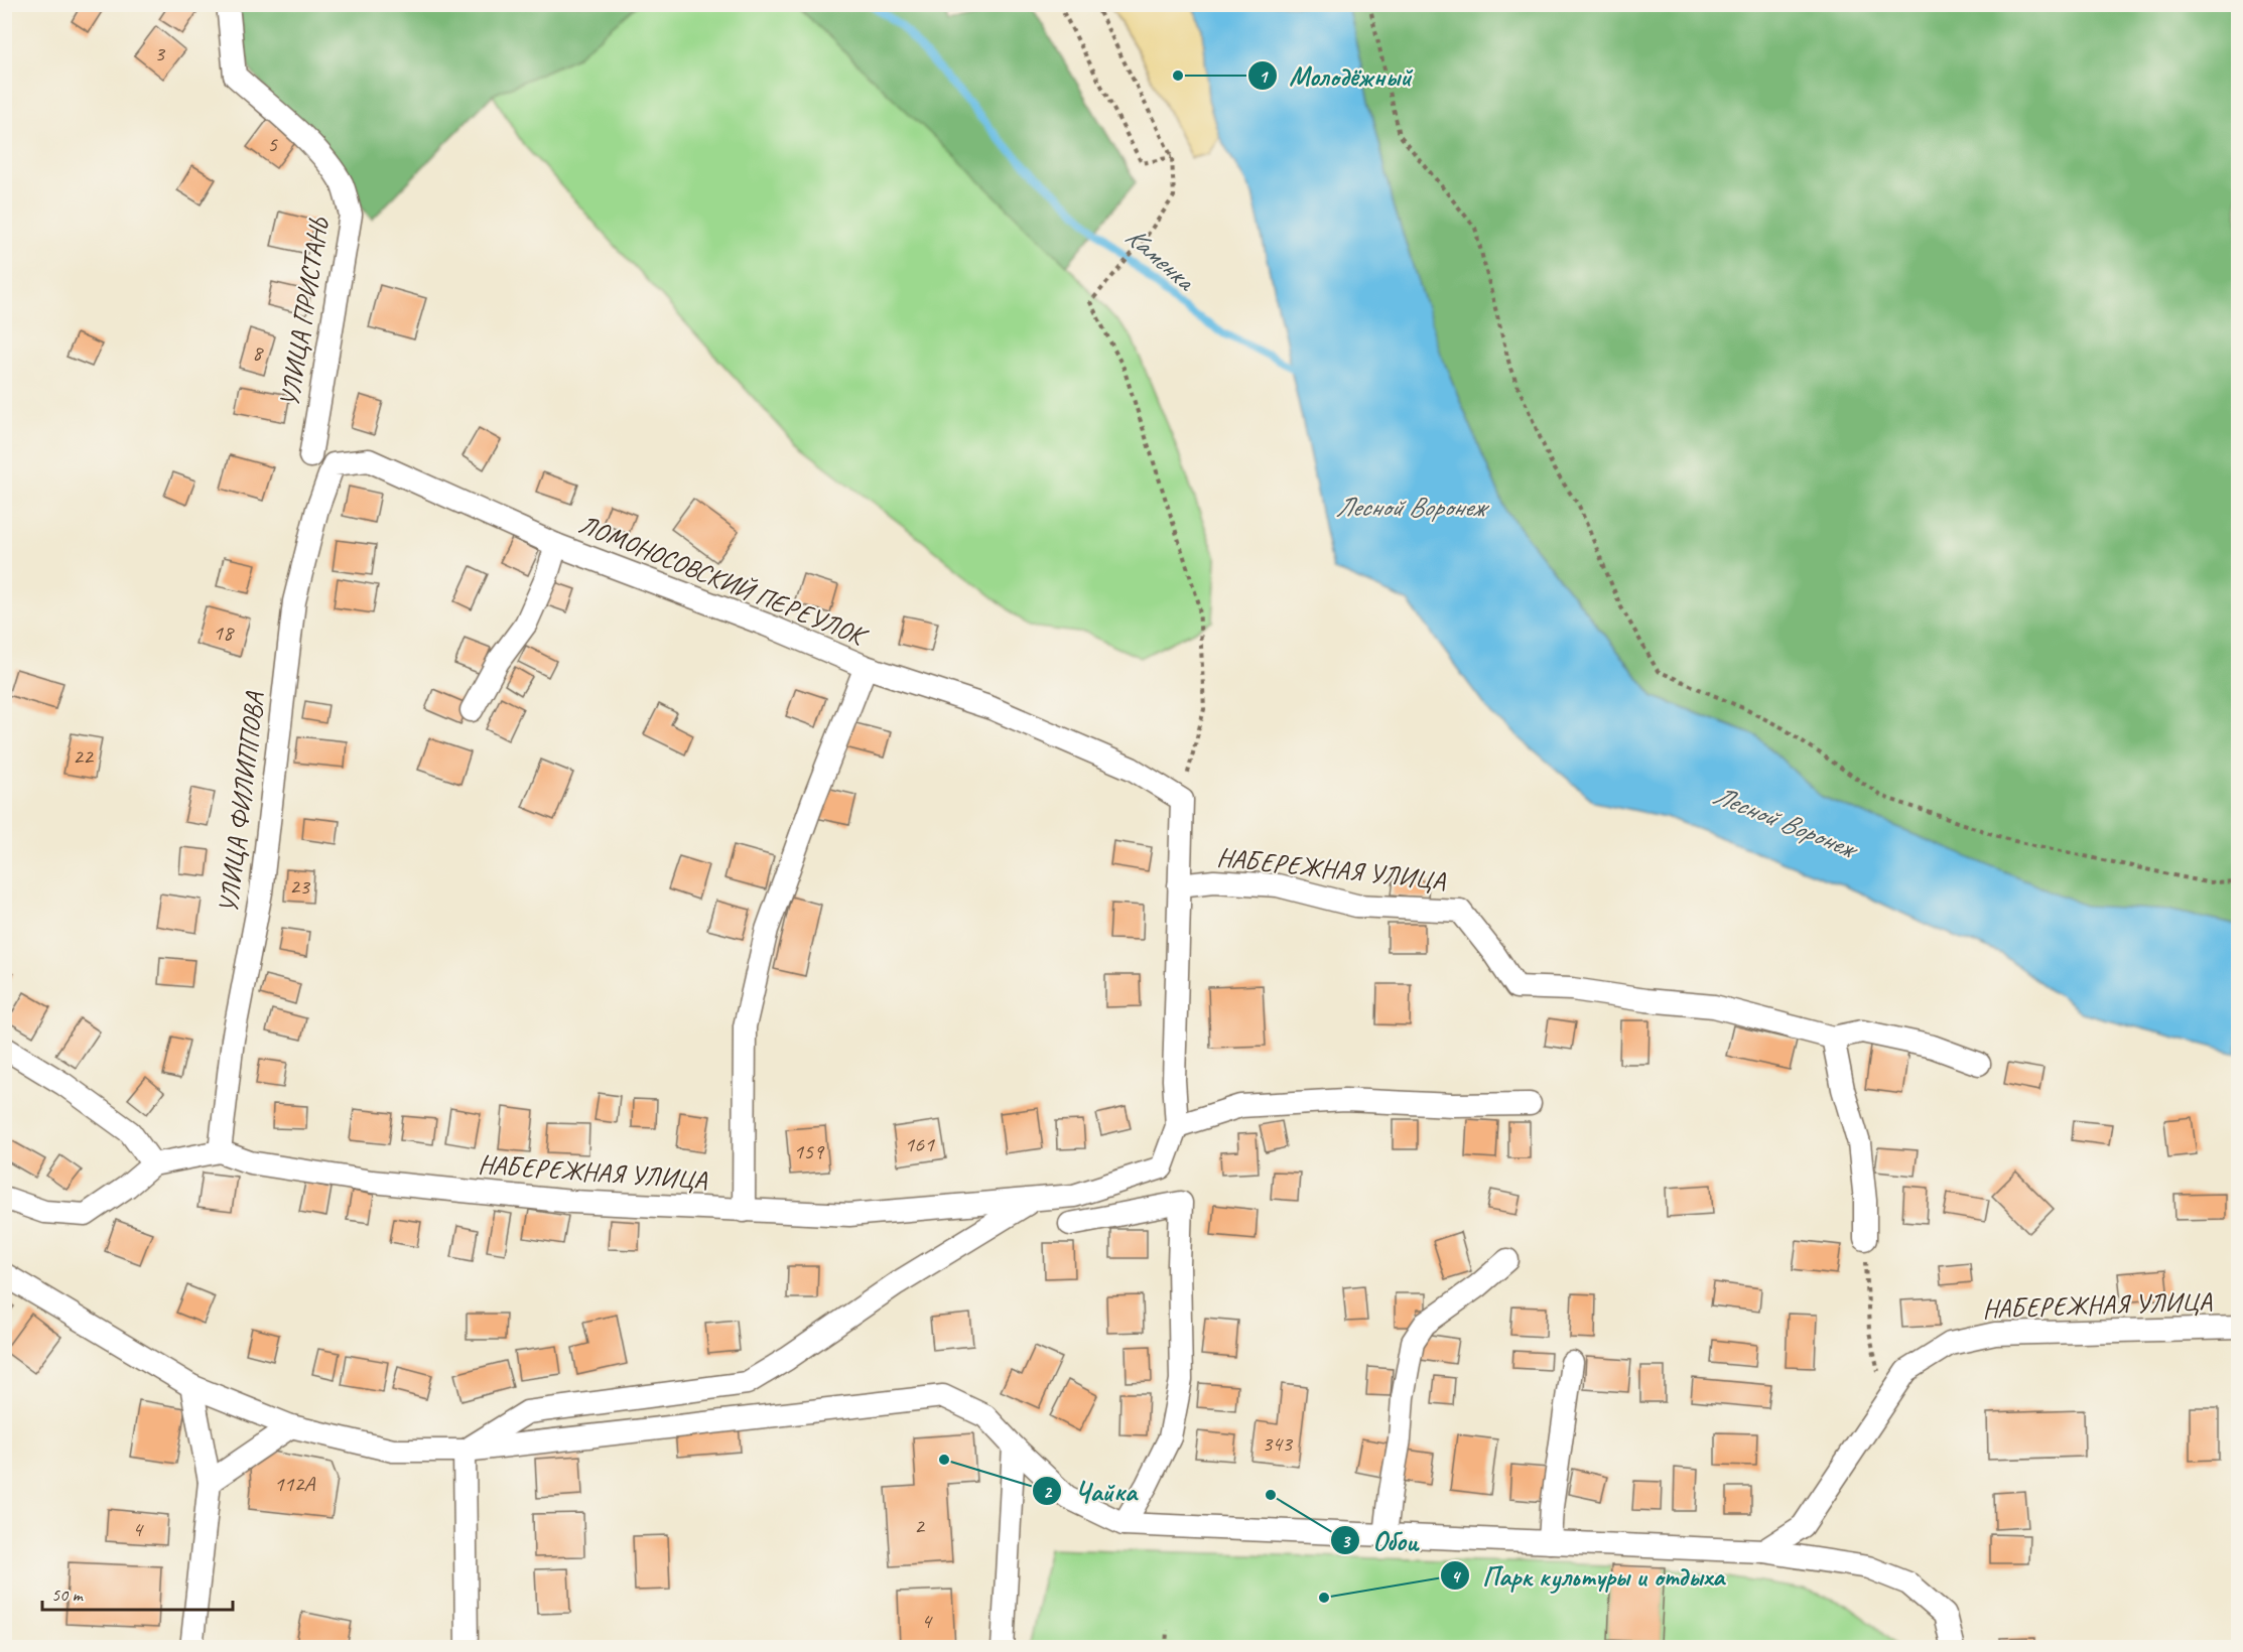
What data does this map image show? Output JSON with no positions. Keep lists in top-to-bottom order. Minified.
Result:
{"streets":{"street":["УЛИЦА ПРИСТАНЬ","ЛОМОНОСОВСКИЙ ПЕРЕУЛОК","УЛИЦА ФИЛИППОВА","НАБЕРЕЖНАЯ УЛИЦА"]},"crossings":[["ЛОМОНОСОВСКИЙ ПЕРЕУЛОК","УЛИЦА ФИЛИППОВА"],["ЛОМОНОСОВСКИЙ ПЕРЕУЛОК","НАБЕРЕЖНАЯ УЛИЦА"],["УЛИЦА ФИЛИППОВА","НАБЕРЕЖНАЯ УЛИЦА"]],"water":["Каменка","Лесной Воронеж"],"places":["Молодёжный","Чайка","Обои","Парк культуры и отдыха"],"house_numbers":["3","5","8","18","22","23","161","159","343","112А","2","4","4"],"scale_bar":"50 m"}
